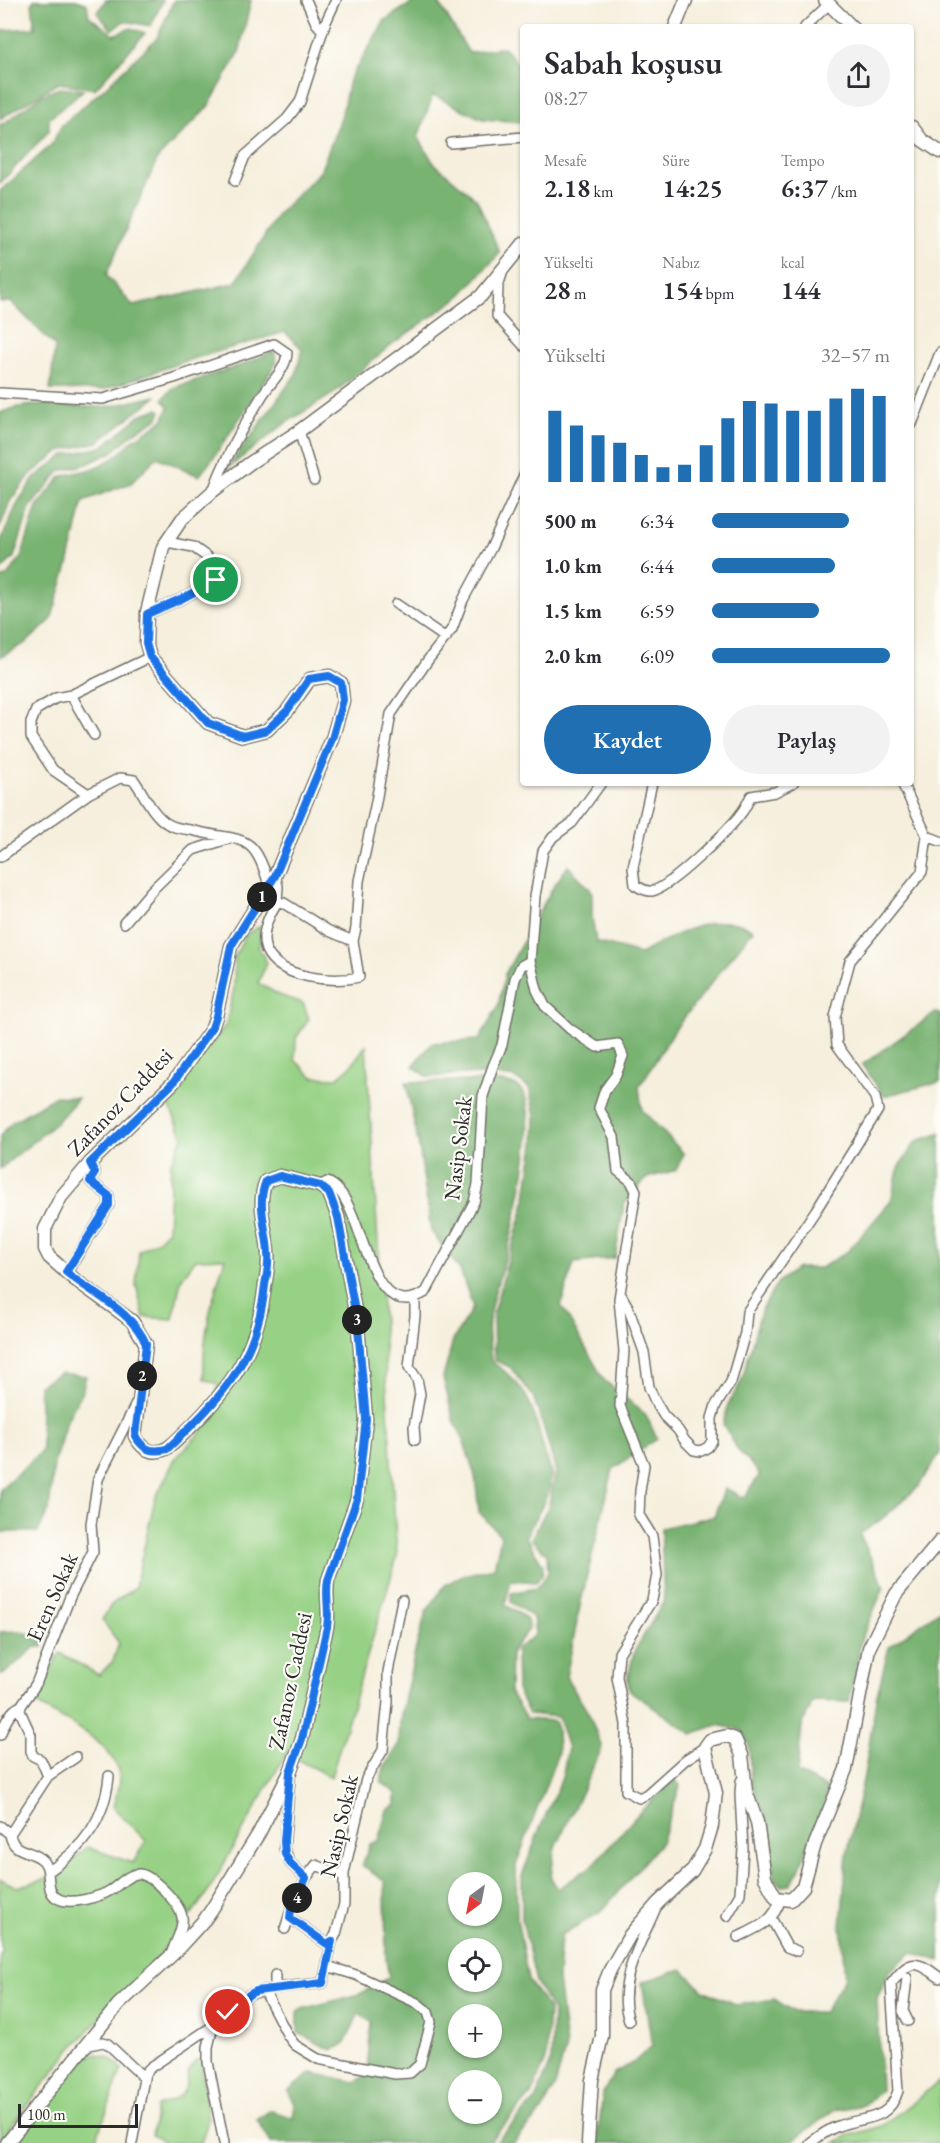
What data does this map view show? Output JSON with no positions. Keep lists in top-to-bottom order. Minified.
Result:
{"streets":{"street":["Zafanoz Caddesi","Nasip Sokak","Eren Sokak"]},"crossings":[["Zafanoz Caddesi","Eren Sokak"]],"scale_bar":"100 m","north":"bottom left","page":{"heading":["Sabah koşusu","08:27"],"stats":[["Mesafe","2.18 km"],["Süre","14:25"],["Tempo","6:37 /km"],["Yükselti","28 m"],["Nabız","154 bpm"],["kcal","144"]],"chart":["Yükselti","32–57 m"],"list":[{"name":"500 m","note":"6:34"},{"name":"1.0 km","note":"6:44"},{"name":"1.5 km","note":"6:59"},{"name":"2.0 km","note":"6:09"}],"buttons":["Kaydet","Paylaş"],"pins":["1","3","2","4"],"map_buttons":["+","−"],"scale":"100 m"}}
